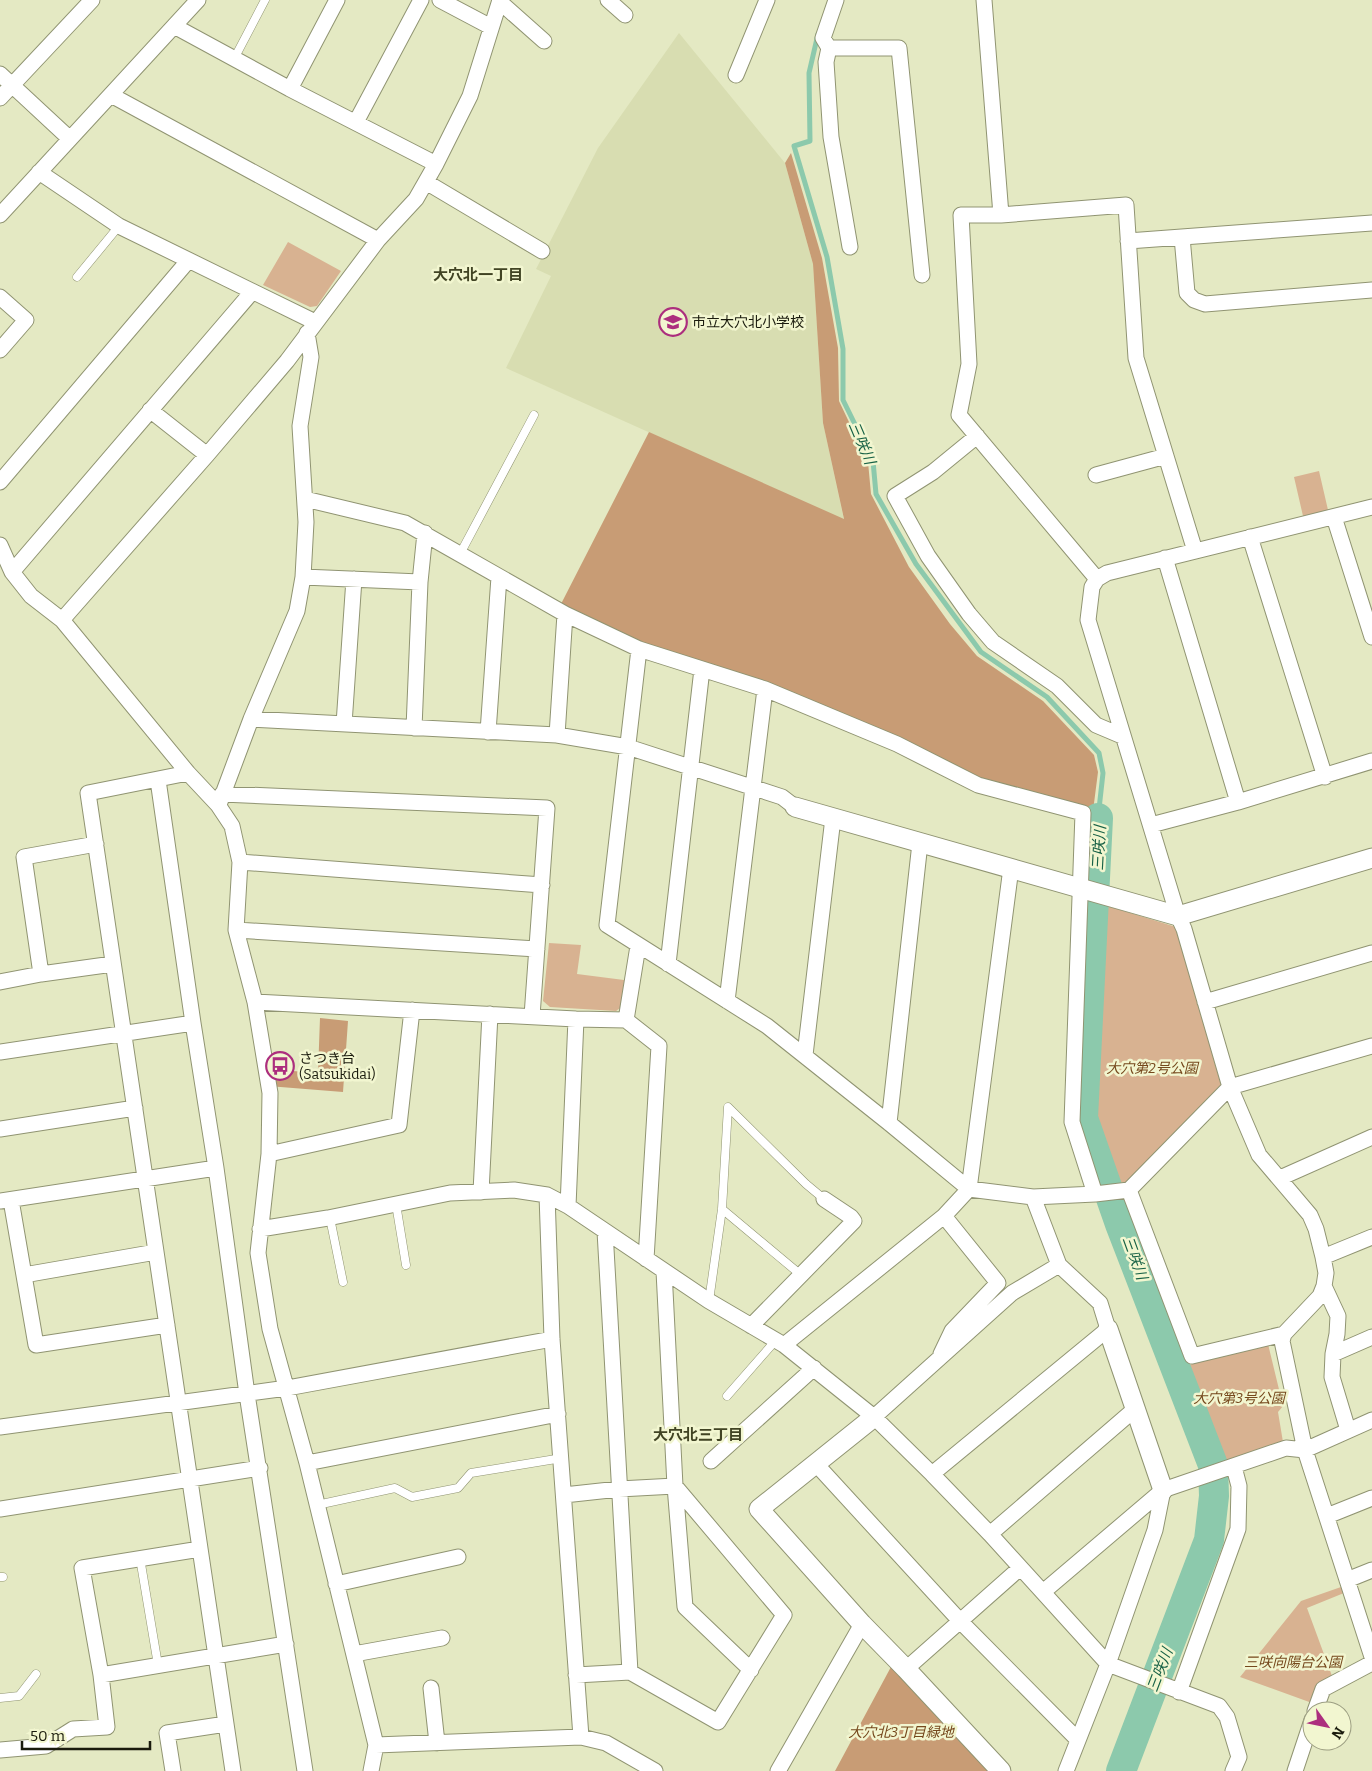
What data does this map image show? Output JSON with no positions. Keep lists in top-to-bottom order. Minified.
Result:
{"districts":["大穴北一丁目","大穴北三丁目"],"water":["三咲川"],"parks":["大穴第2号公園","大穴第3号公園","三咲向陽台公園","大穴北3丁目緑地"],"places":{"school or university":["市立大穴北小学校"],"bus stop":["さつき台 (Satsukidai)"]},"scale_bar":"50 m","north":"bottom right"}
